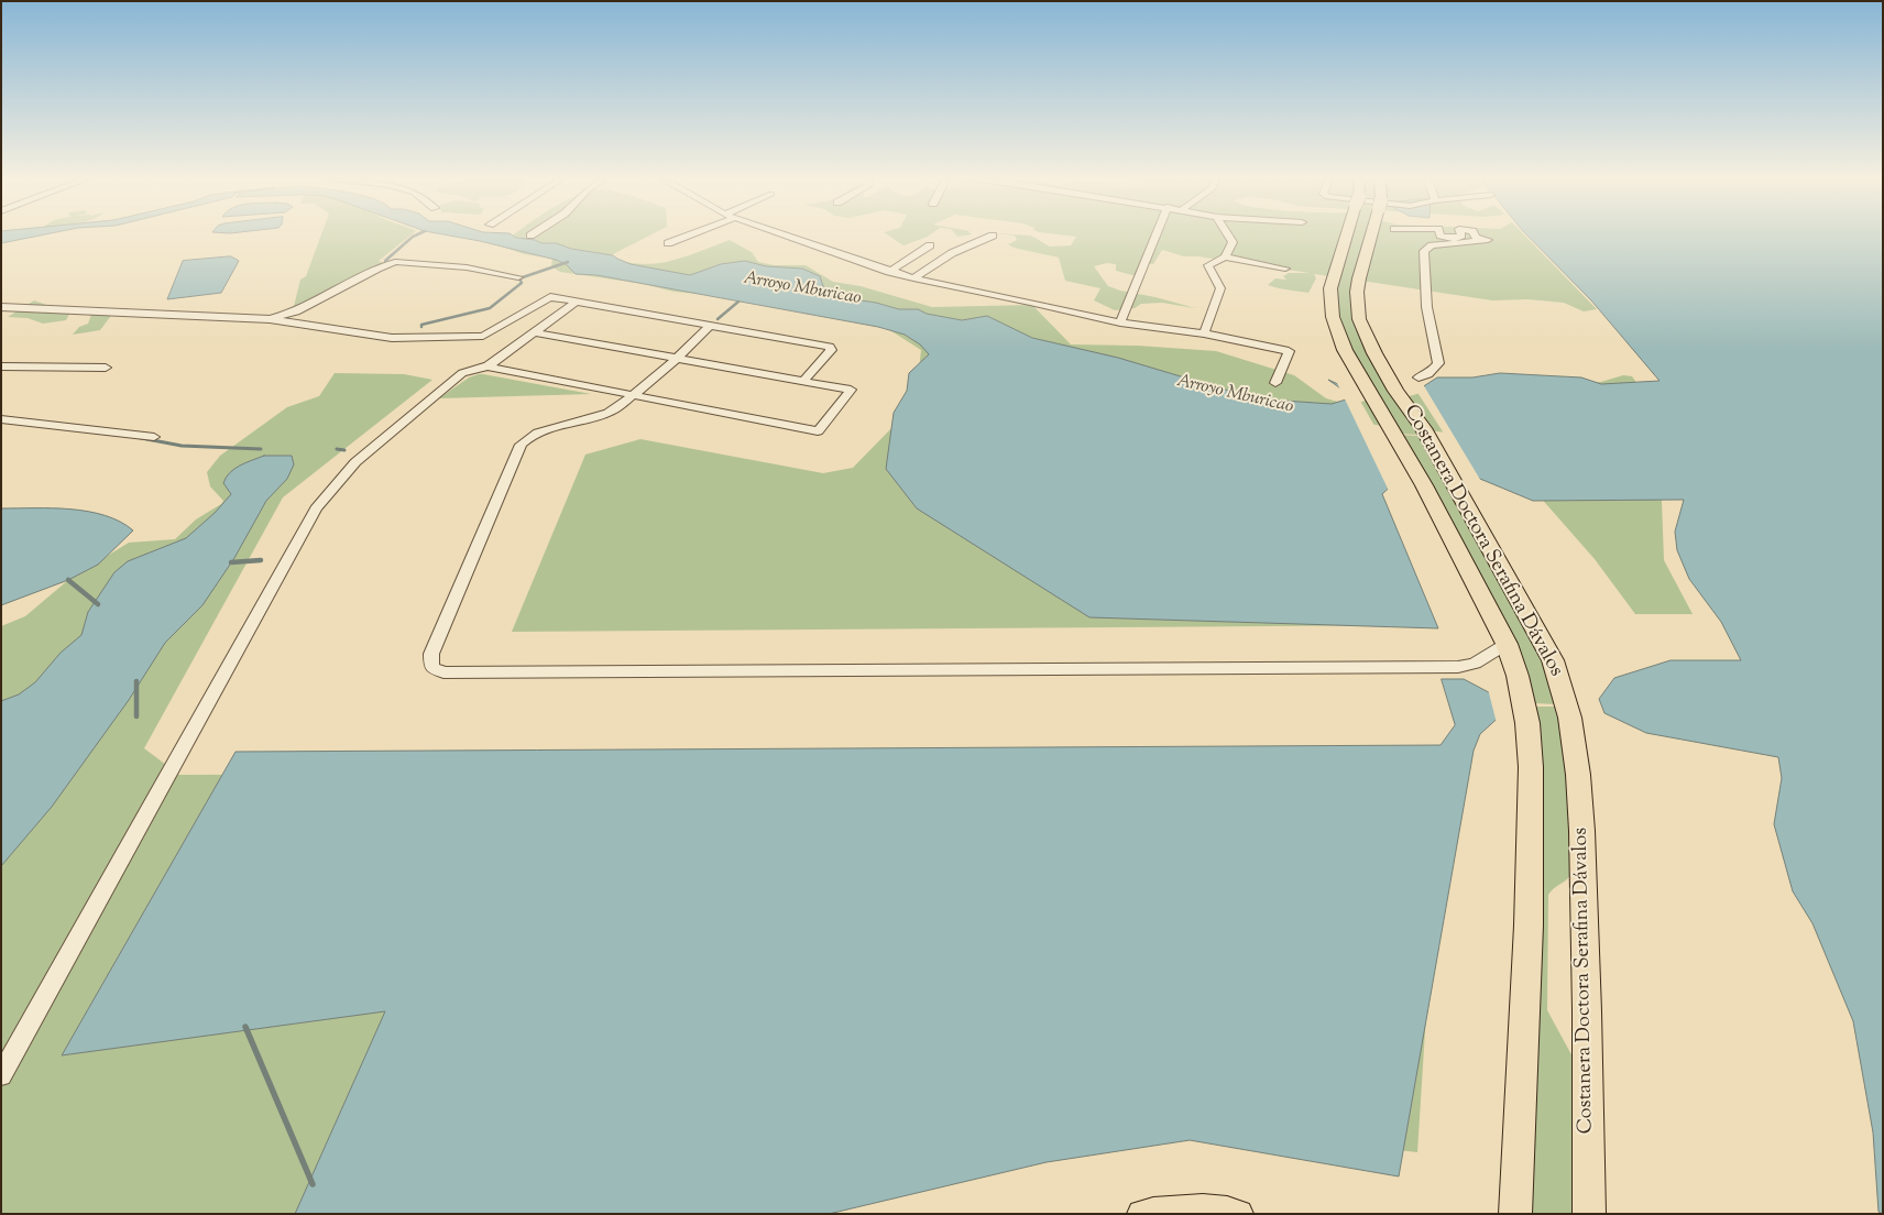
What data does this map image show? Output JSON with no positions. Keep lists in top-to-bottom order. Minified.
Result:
{"streets":{"highway":["Costanera Doctora Serafina Dávalos"]},"water":["Arroyo Mburicao"]}
